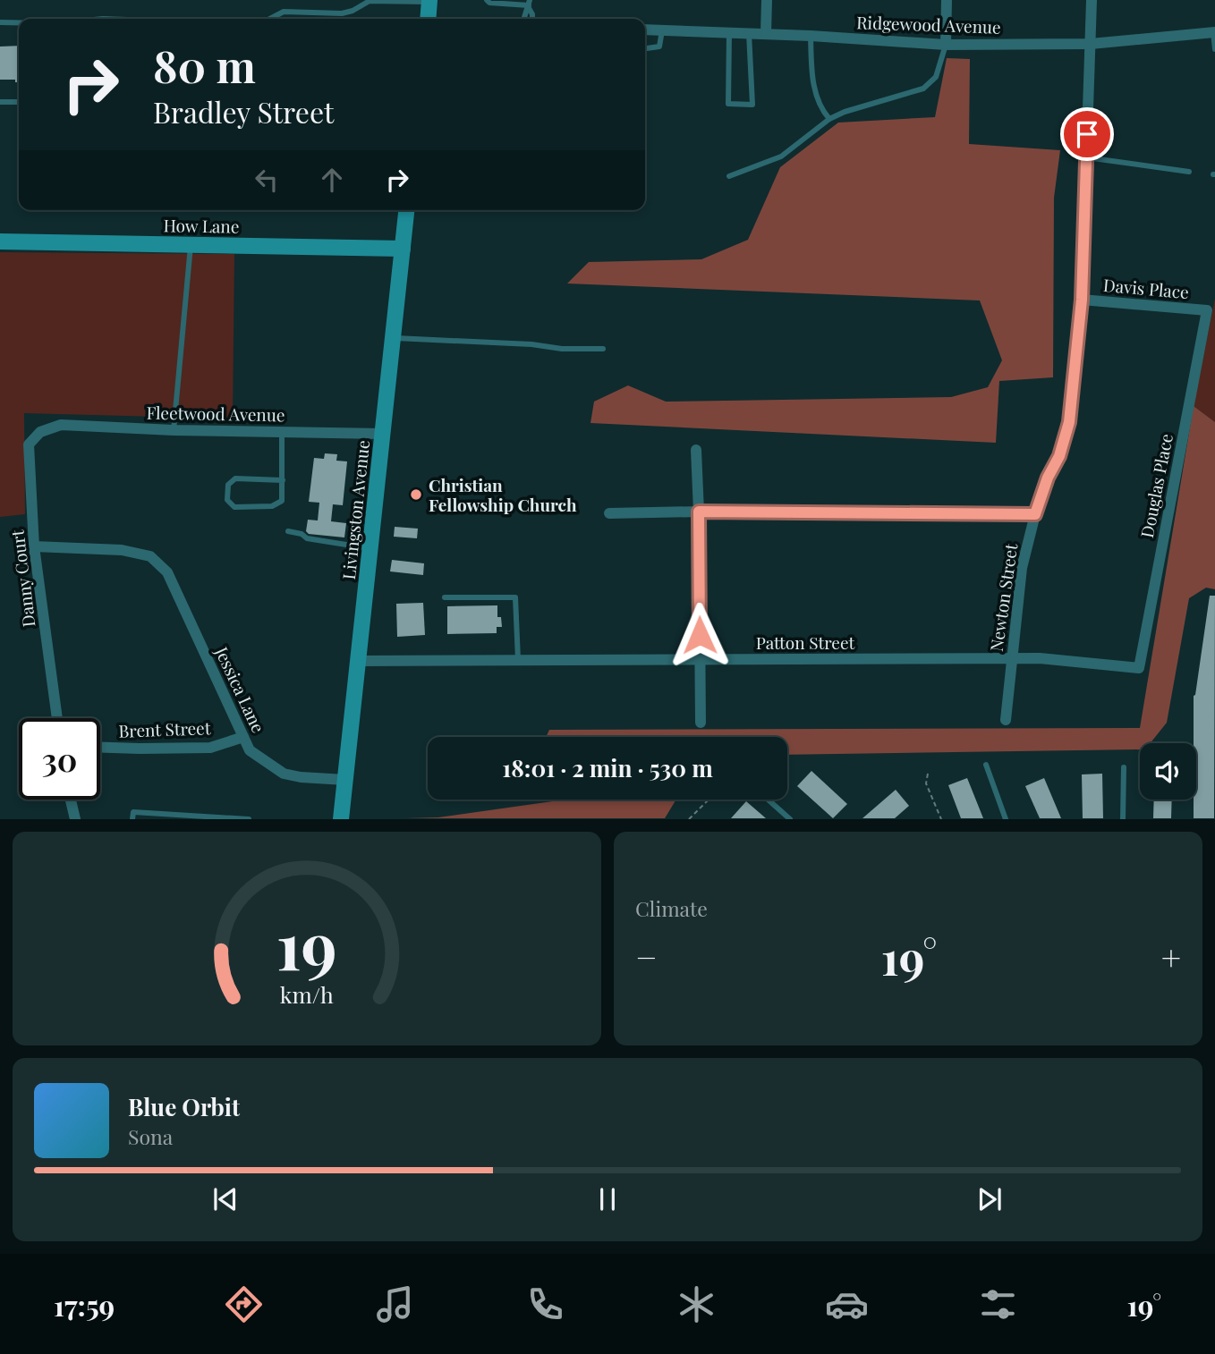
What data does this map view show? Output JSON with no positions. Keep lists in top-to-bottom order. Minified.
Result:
{"streets":{"main road":["How Lane","Livingston Avenue"],"street":["Ridgewood Avenue","Davis Place","Fleetwood Avenue","Douglas Place","Danny Court","Newton Street","Patton Street","Jessica Lane","Brent Street"]},"crossings":[["Ridgewood Avenue","Newton Street"],["How Lane","Livingston Avenue"],["Davis Place","Douglas Place"],["Davis Place","Newton Street"],["Fleetwood Avenue","Livingston Avenue"],["Fleetwood Avenue","Danny Court"],["Douglas Place","Patton Street"],["Livingston Avenue","Patton Street"],["Livingston Avenue","Jessica Lane"],["Danny Court","Jessica Lane"],["Newton Street","Patton Street"],["Jessica Lane","Brent Street"]],"places":["Christian Fellowship Church"],"page":{"turn":["80 m","Bradley Street"],"limit":"30","trip":"18:01 · 2 min · 530 m","tile":"Climate","heat":["−","19°","+"],"song":["Blue Orbit","Sona"],"tabs":["17:59","19°"],"gauge":["19","km/h"]}}
